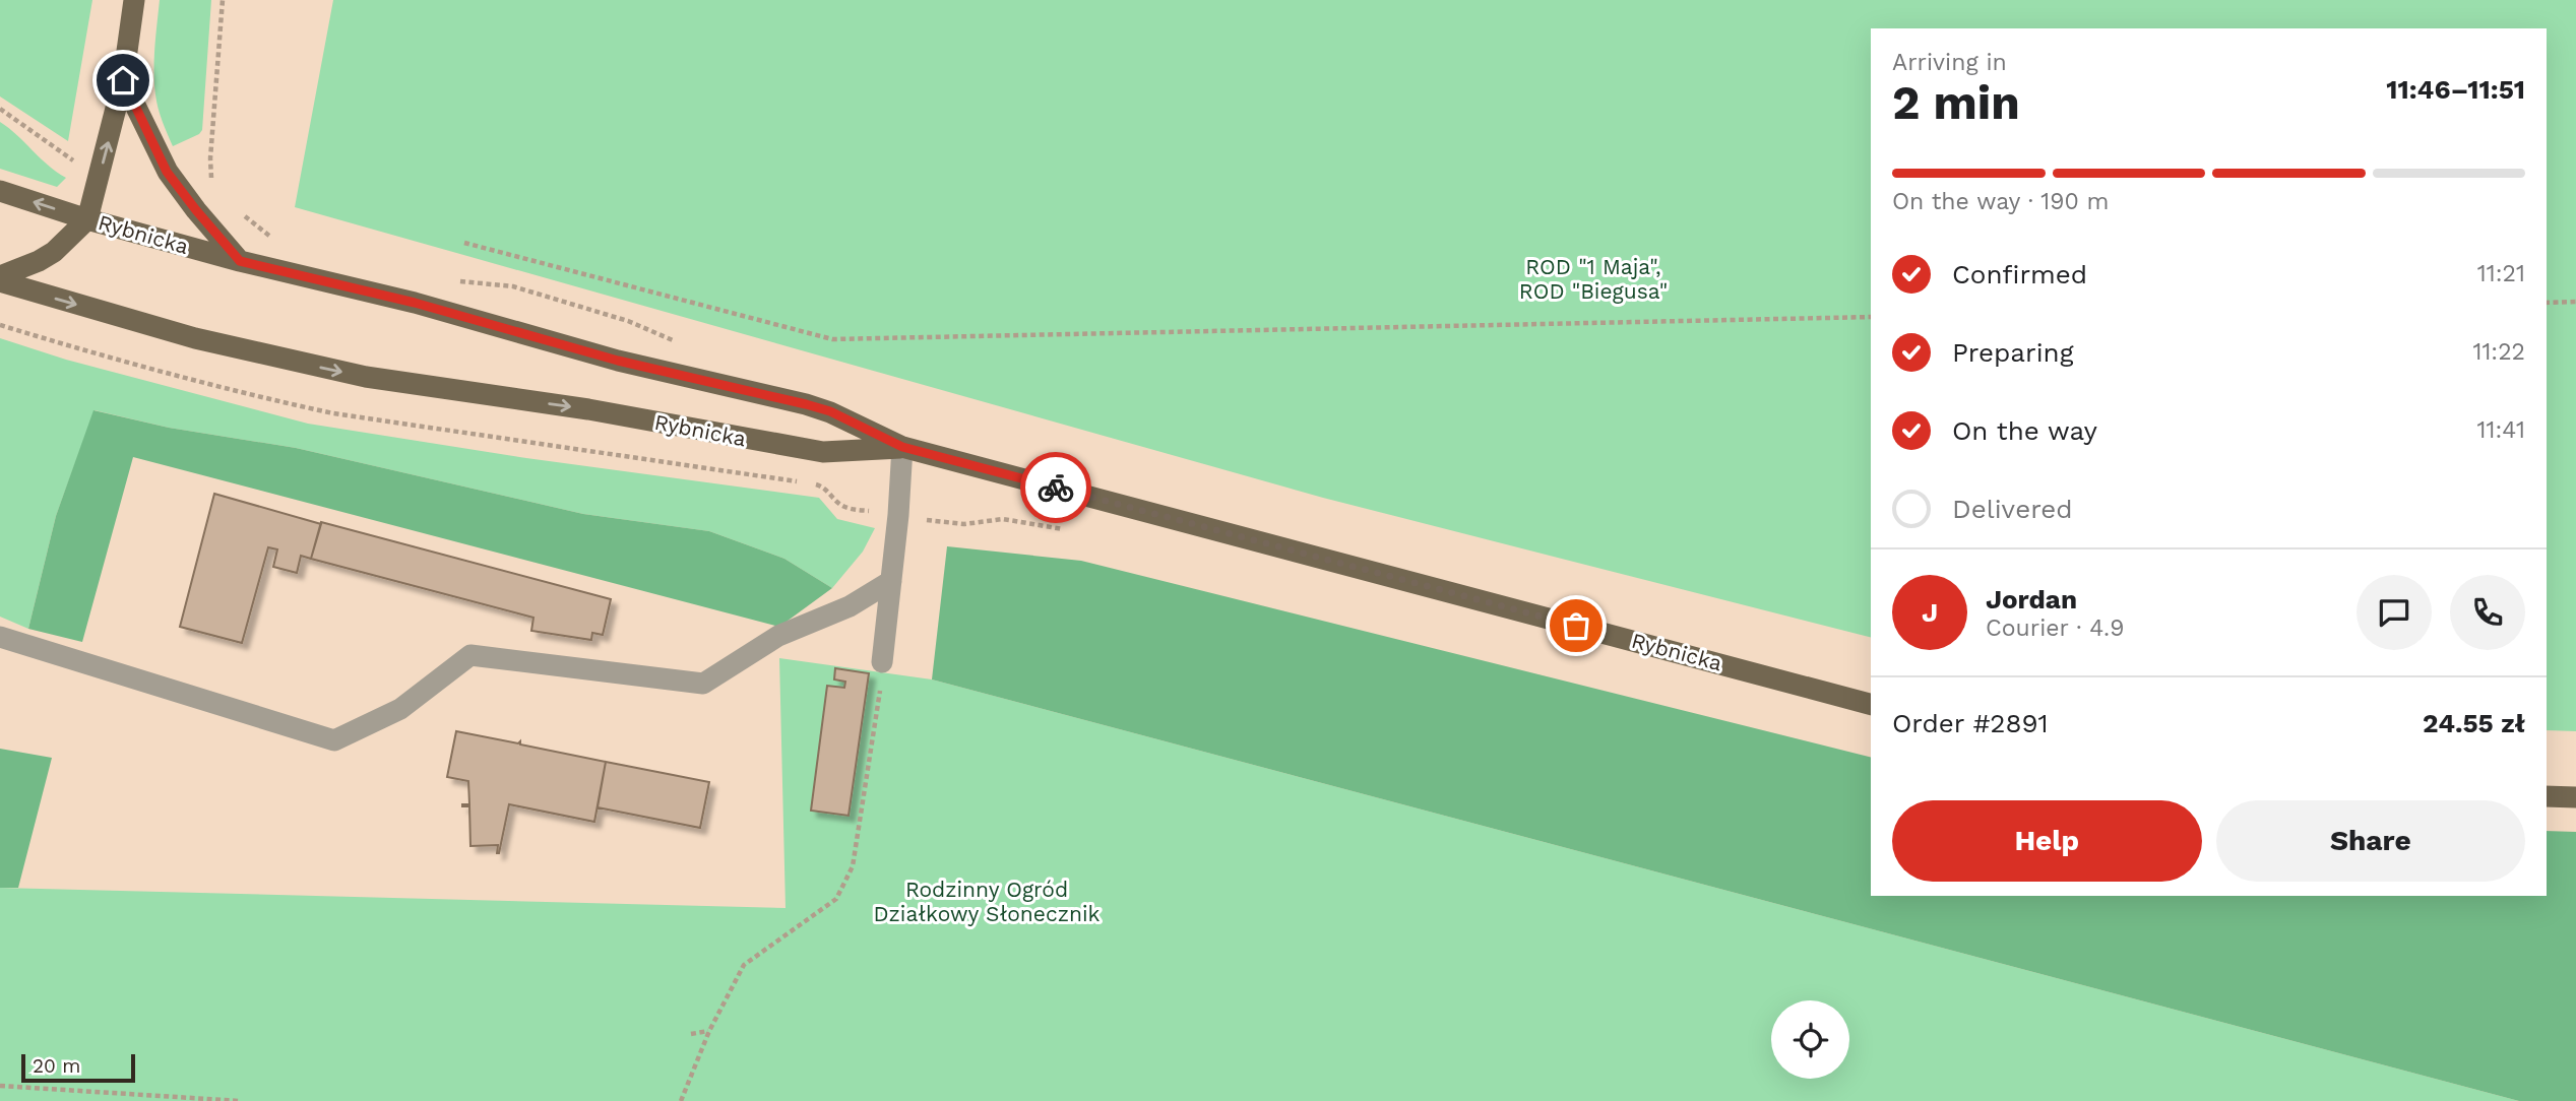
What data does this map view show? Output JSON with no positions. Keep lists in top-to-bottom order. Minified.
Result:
{"streets":{"main road":["Rybnicka"]},"parks":["ROD \"1 Maja\", ROD \"Biegusa\"","Rodzinny Ogród Działkowy Słonecznik"],"scale_bar":"20 m","page":{"heading":["2 min","Arriving in","11:46–11:51"],"panel":["Jordan","Courier · 4.9","Order #2891","24.55 zł"],"bar":"On the way · 190 m","list":[["Confirmed","11:21"],["Preparing","11:22"],["On the way","11:41"],"Delivered"],"round":"J","buttons":["Help","Share"],"scale":"20 m"}}
